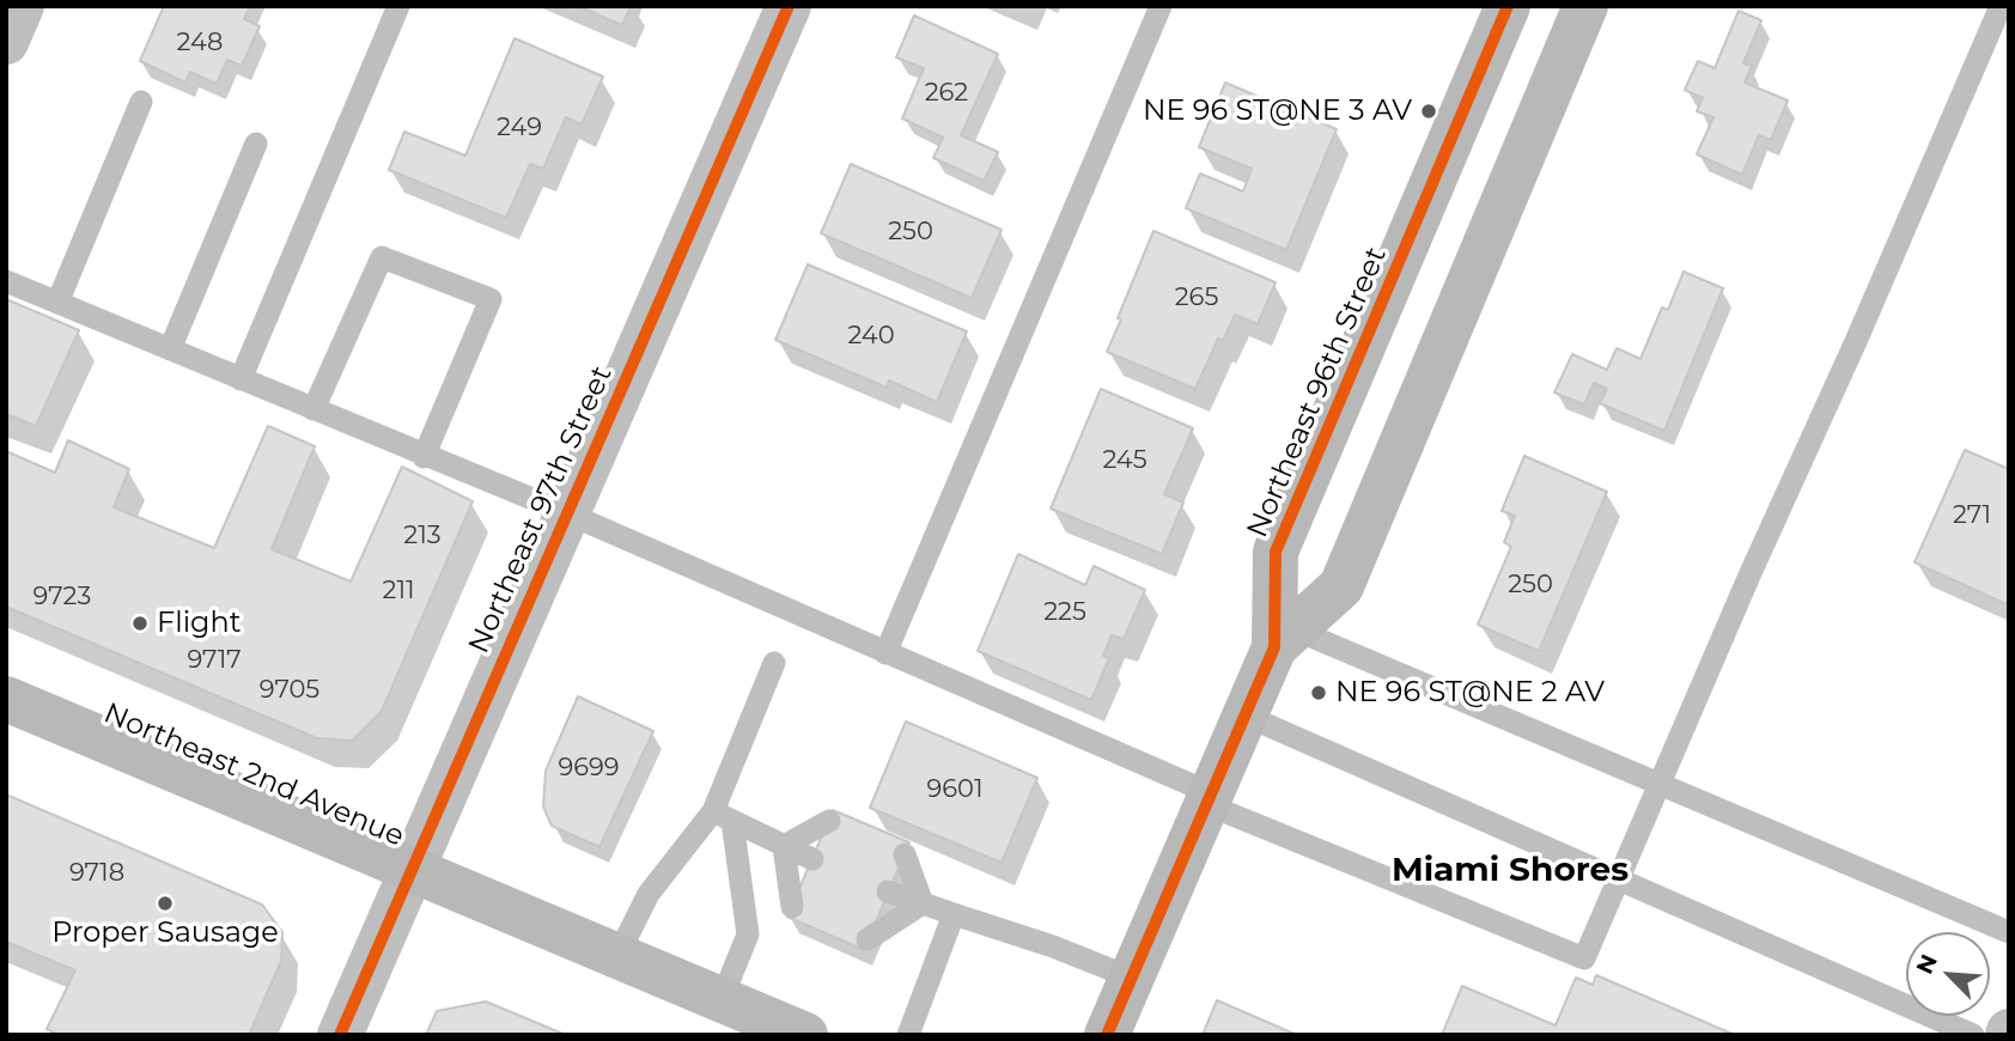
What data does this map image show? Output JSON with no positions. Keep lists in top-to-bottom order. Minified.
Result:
{"streets":{"street":["Northeast 96th Street","Northeast 97th Street","Northeast 2nd Avenue"]},"crossings":[["Northeast 97th Street","Northeast 2nd Avenue"]],"districts":["Miami Shores"],"places":["NE 96 ST@NE 3 AV","Flight","NE 96 ST@NE 2 AV","Proper Sausage"],"house_numbers":["248","262","249","250","265","240","245","271","213","250","211","9723","225","9717","9705","9699","9601","9718"],"north":"top left"}
